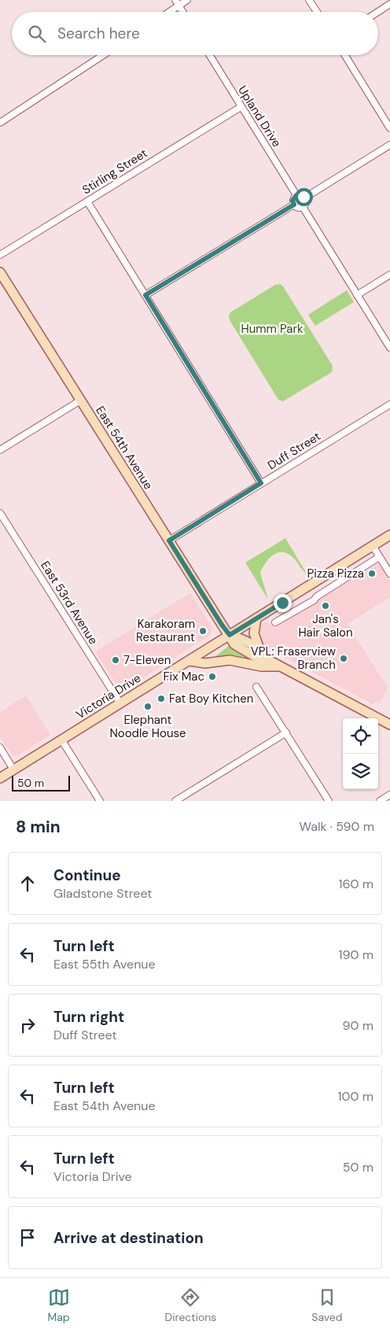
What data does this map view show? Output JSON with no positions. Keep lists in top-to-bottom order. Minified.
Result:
{"streets":{"street":["Upland Drive","Stirling Street","East 54th Avenue","Duff Street","East 53rd Avenue","Victoria Drive"]},"crossings":[["Upland Drive","Stirling Street"],["East 54th Avenue","Duff Street"],["East 54th Avenue","Victoria Drive"],["East 53rd Avenue","Victoria Drive"]],"parks":["Humm Park"],"places":["Pizza Pizza","Jan's Hair Salon","Karakoram Restaurant","VPL: Fraserview Branch","7-Eleven","Fix Mac","Fat Boy Kitchen","Elephant Noodle House"],"scale_bar":"50 m","page":{"search":"Search here","scale":"50 m","heading":["8 min","Walk · 590 m"],"list":[["Continue","Gladstone Street","160 m"],["Turn left","East 55th Avenue","190 m"],["Turn right","Duff Street","90 m"],["Turn left","East 54th Avenue","100 m"],["Turn left","Victoria Drive","50 m"],"Arrive at destination"],"nav":["Map","Directions","Saved"]}}
